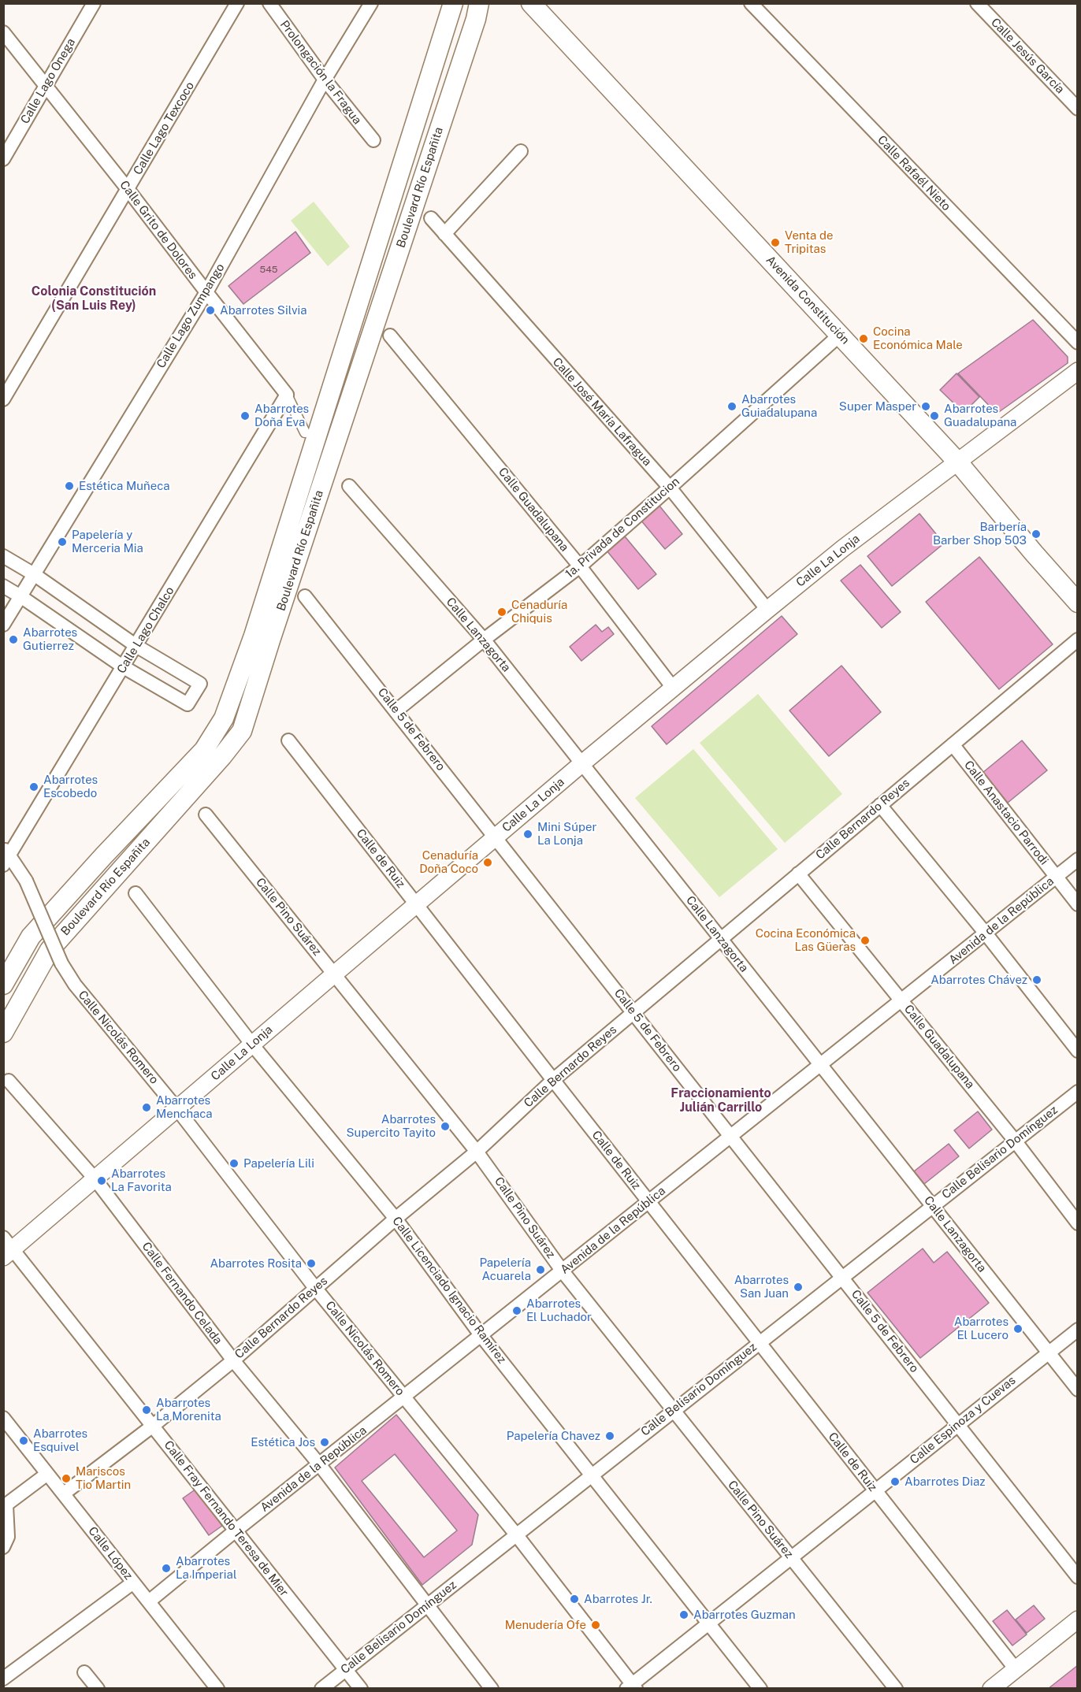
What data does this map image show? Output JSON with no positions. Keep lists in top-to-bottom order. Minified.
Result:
{"streets":{"main road":["Boulevard Río Españita","Avenida Constitución"],"street":["Calle Jesús García","Prolongación la Fragua","Calle Lago Onega","Calle Lago Texcoco","Calle Rafaél Nieto","Calle Grito de Dolores","Calle Lago Zumpango","Calle José María Lafragua","Calle Guadalupana","1a. Privada de Constitucion","Calle La Lonja","Calle Lago Chalco","Calle Lanzagorta","Calle 5 de Febrero","Calle Anastacio Parrodi","Calle Bernardo Reyes","Calle de Ruiz","Calle Pino Suárez","Avenida de la República","Calle Nicolás Romero","Calle Belisario Domínguez","Calle Licenciado Ignacio Ramírez","Calle Fernando Celada","Calle Espinoza y Cuevas","Calle Fray Fernando Teresa de Mier","Calle López"]},"crossings":[["Prolongación la Fragua","Calle Lago Zumpango"],["Calle Lago Onega","Calle Grito de Dolores"],["Calle Lago Texcoco","Calle Grito de Dolores"],["Calle Grito de Dolores","Calle Lago Zumpango"],["Calle Grito de Dolores","Calle Lago Chalco"],["Avenida Constitución","1a. Privada de Constitucion"],["Avenida Constitución","Calle La Lonja"],["Calle José María Lafragua","1a. Privada de Constitucion"],["Calle José María Lafragua","Calle La Lonja"],["Calle Guadalupana","1a. Privada de Constitucion"],["Calle Guadalupana","Calle La Lonja"],["Calle Guadalupana","Calle Bernardo Reyes"],["Calle Guadalupana","Avenida de la República"],["Calle Guadalupana","Calle Belisario Domínguez"],["1a. Privada de Constitucion","Calle Lanzagorta"],["1a. Privada de Constitucion","Calle 5 de Febrero"],["Calle La Lonja","Calle Lanzagorta"],["Calle La Lonja","Calle 5 de Febrero"],["Calle La Lonja","Calle de Ruiz"],["Calle La Lonja","Calle Pino Suárez"],["Calle La Lonja","Calle Nicolás Romero"],["Calle La Lonja","Calle Licenciado Ignacio Ramírez"],["Calle La Lonja","Calle Fernando Celada"],["Calle La Lonja","Calle Fray Fernando Teresa de Mier"],["Calle Lago Chalco","Calle Nicolás Romero"],["Calle Lanzagorta","Calle Bernardo Reyes"],["Calle Lanzagorta","Avenida de la República"],["Calle Lanzagorta","Calle Belisario Domínguez"],["Calle Lanzagorta","Calle Espinoza y Cuevas"],["Calle 5 de Febrero","Calle Bernardo Reyes"],["Calle 5 de Febrero","Avenida de la República"],["Calle 5 de Febrero","Calle Belisario Domínguez"],["Calle 5 de Febrero","Calle Espinoza y Cuevas"],["Calle Anastacio Parrodi","Calle Bernardo Reyes"],["Calle Anastacio Parrodi","Avenida de la República"],["Calle Bernardo Reyes","Calle de Ruiz"],["Calle Bernardo Reyes","Calle Pino Suárez"],["Calle Bernardo Reyes","Calle Nicolás Romero"],["Calle Bernardo Reyes","Calle Licenciado Ignacio Ramírez"],["Calle Bernardo Reyes","Calle Fernando Celada"],["Calle Bernardo Reyes","Calle Fray Fernando Teresa de Mier"],["Calle Bernardo Reyes","Calle López"],["Calle de Ruiz","Avenida de la República"],["Calle de Ruiz","Calle Belisario Domínguez"],["Calle de Ruiz","Calle Espinoza y Cuevas"],["Calle Pino Suárez","Avenida de la República"],["Calle Pino Suárez","Calle Belisario Domínguez"],["Calle Pino Suárez","Calle Espinoza y Cuevas"],["Avenida de la República","Calle Nicolás Romero"],["Avenida de la República","Calle Licenciado Ignacio Ramírez"],["Avenida de la República","Calle Fernando Celada"],["Avenida de la República","Calle Fray Fernando Teresa de Mier"],["Avenida de la República","Calle López"],["Calle Nicolás Romero","Calle Belisario Domínguez"],["Calle Nicolás Romero","Calle Espinoza y Cuevas"],["Calle Belisario Domínguez","Calle Licenciado Ignacio Ramírez"],["Calle Belisario Domínguez","Calle Fernando Celada"],["Calle Belisario Domínguez","Calle Fray Fernando Teresa de Mier"],["Calle Licenciado Ignacio Ramírez","Calle Espinoza y Cuevas"]],"districts":["Colonia Constitución (San Luis Rey)","Fraccionamiento Julián Carrillo"],"places":["Venta de Tripitas","Abarrotes Silvia","Cocina Económica Male","Abarrotes Guiadalupana","Super Masper","Abarrotes Doña Eva","Abarrotes Guadalupana","Estética Muñeca","Barbería Barber Shop 503","Papelería y Merceria Mia","Cenaduría Chiquis","Abarrotes Gutierrez","Abarrotes Escobedo","Mini Súper La Lonja","Cenaduría Doña Coco","Cocina Económica Las Güeras","Abarrotes Chávez","Abarrotes Menchaca","Abarrotes Supercito Tayito","Papelería Lili","Abarrotes La Favorita","Abarrotes Rosita","Papelería Acuarela","Abarrotes San Juan","Abarrotes El Luchador","Abarrotes El Lucero","Abarrotes La Morenita","Papelería Chavez","Abarrotes Esquivel","Estética Jos","Mariscos Tio Martin","Abarrotes Diaz","Abarrotes La Imperial","Abarrotes Jr.","Abarrotes Guzman","Menudería Ofe"],"house_numbers":["545"]}
